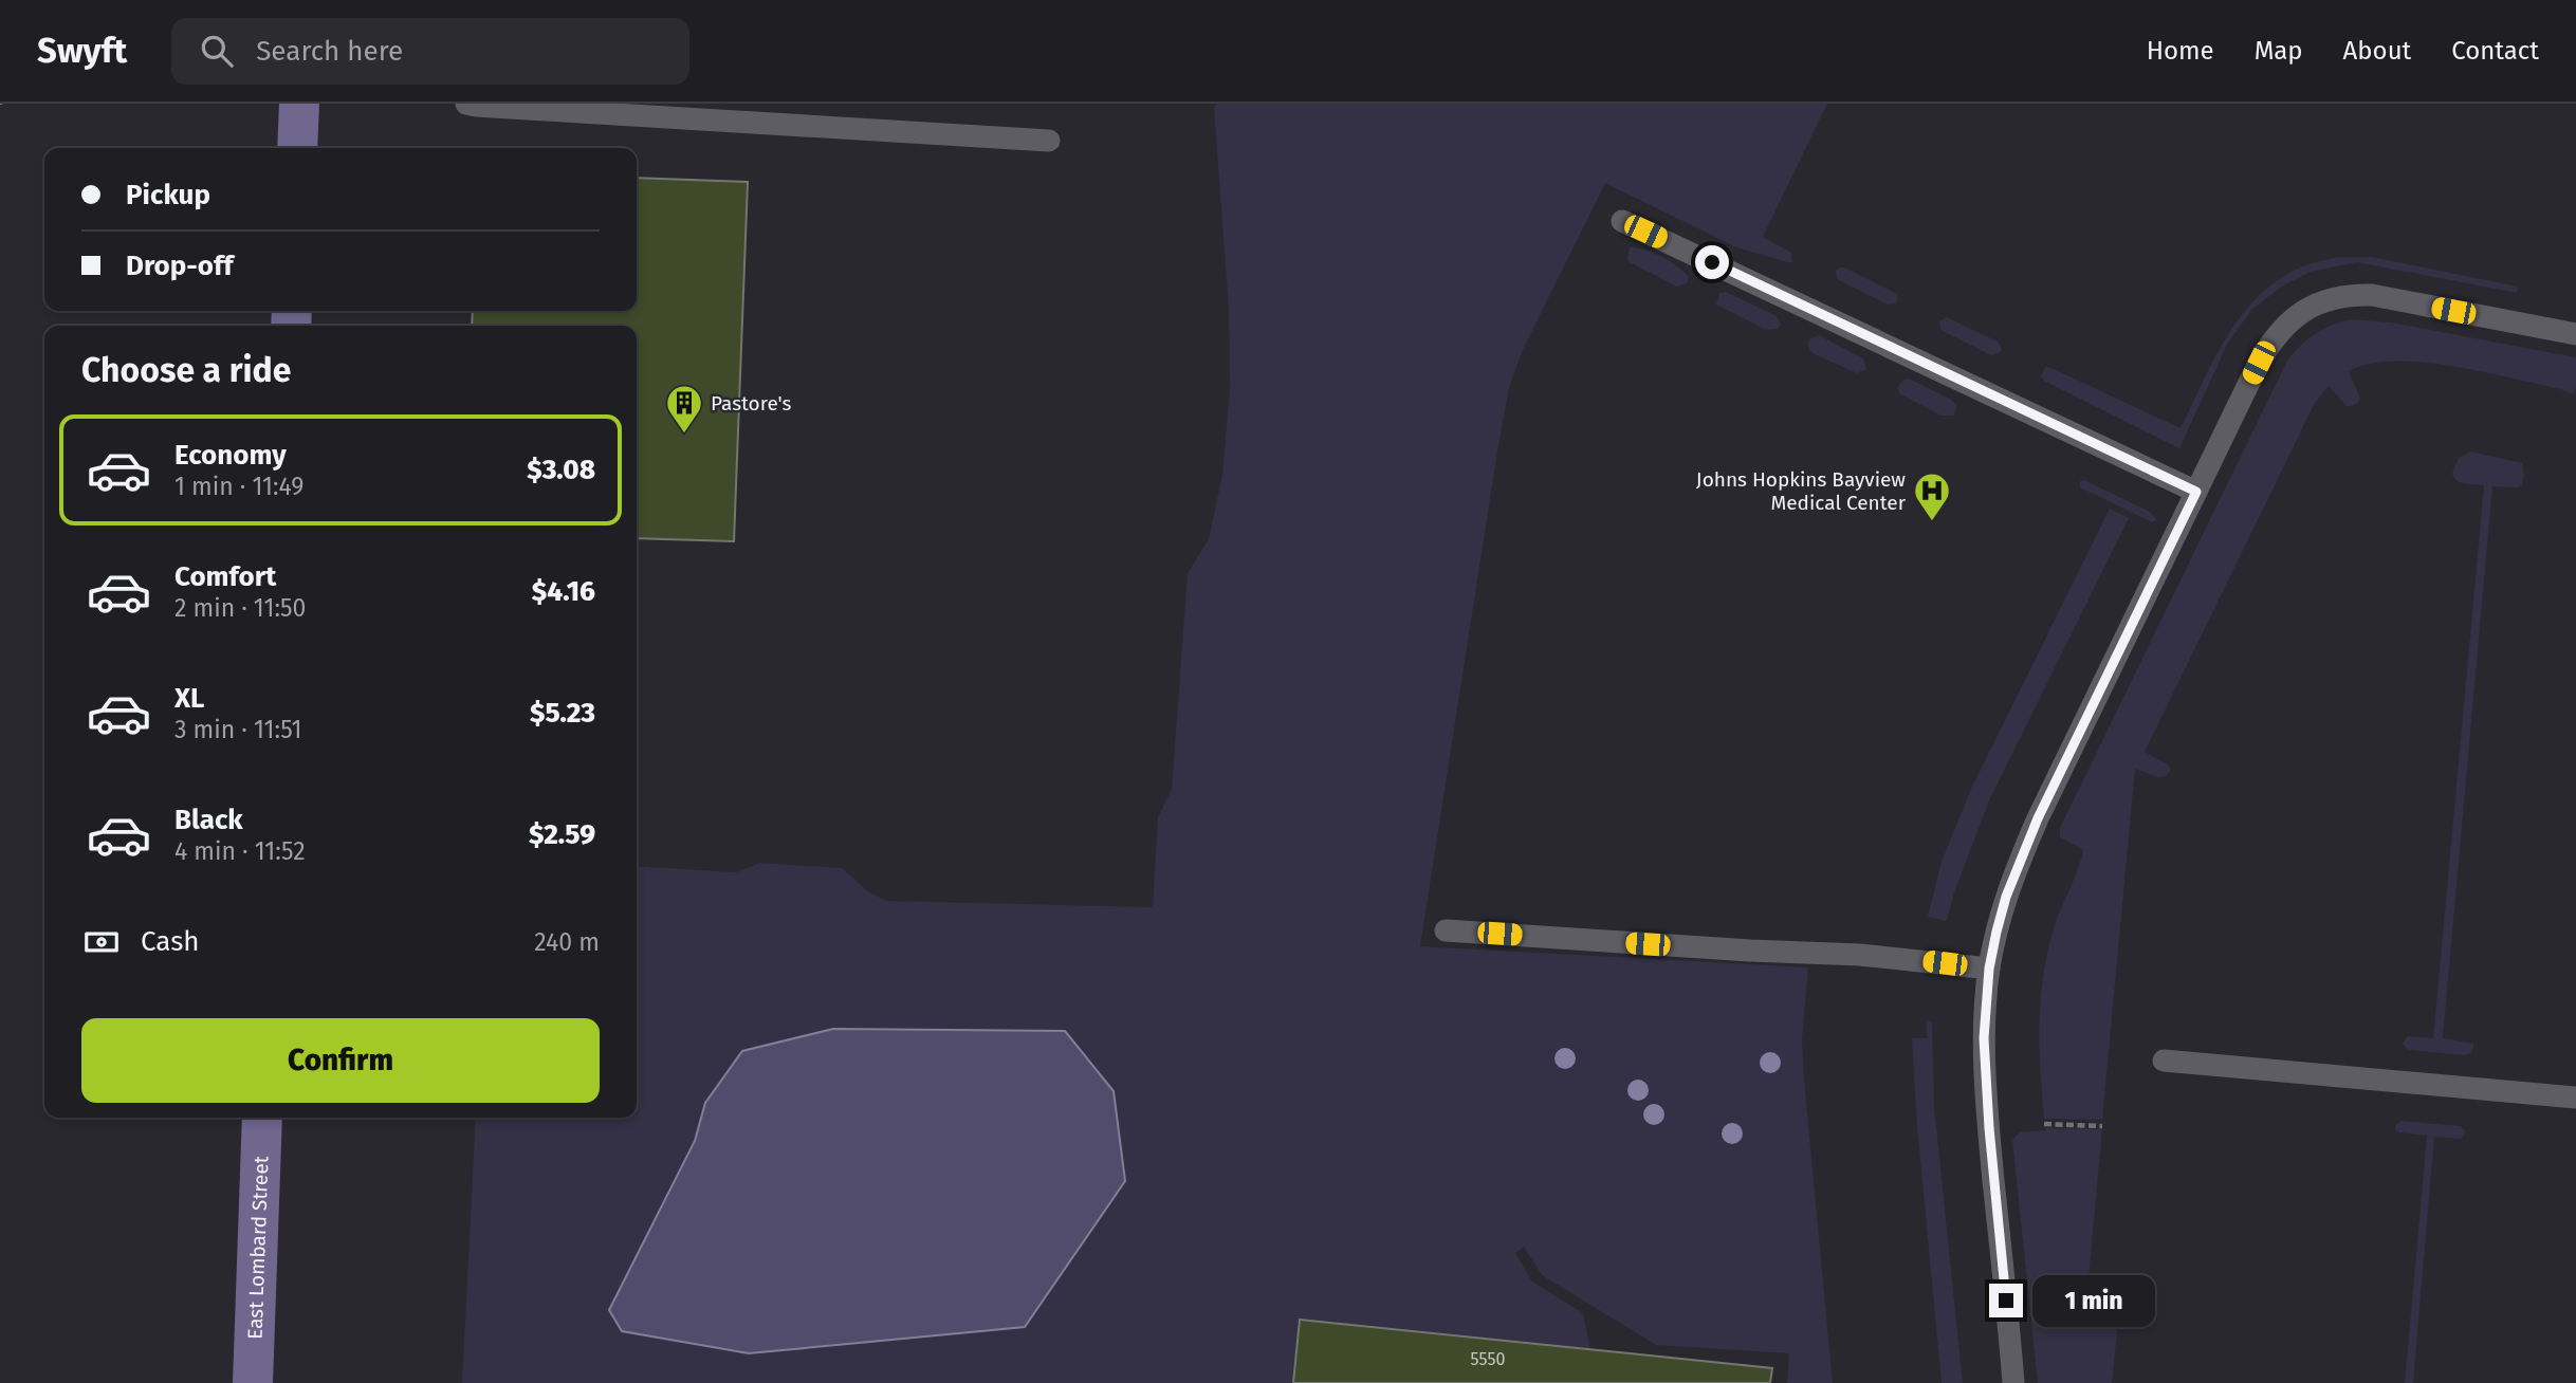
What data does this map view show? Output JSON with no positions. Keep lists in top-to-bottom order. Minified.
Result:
{"streets":{"main road":["East Lombard Street"]},"places":{"building":["Pastore's"],"hospital":["Johns Hopkins Bayview Medical Center"]},"house_numbers":["5550"],"page":{"header":"Swyft","search":"Search here","nav":["Home","Map","About","Contact"],"banner":["Pickup","Drop-off"],"heading":"Choose a ride","list":[{"name":"Economy","note":"1 min · 11:49","value":"$3.08"},{"name":"Comfort","note":"2 min · 11:50","value":"$4.16"},{"name":"XL","note":"3 min · 11:51","value":"$5.23"},{"name":"Black","note":"4 min · 11:52","value":"$2.59"}],"pay":["Cash","240 m"],"buttons":"Confirm","bubble":"1 min"}}
